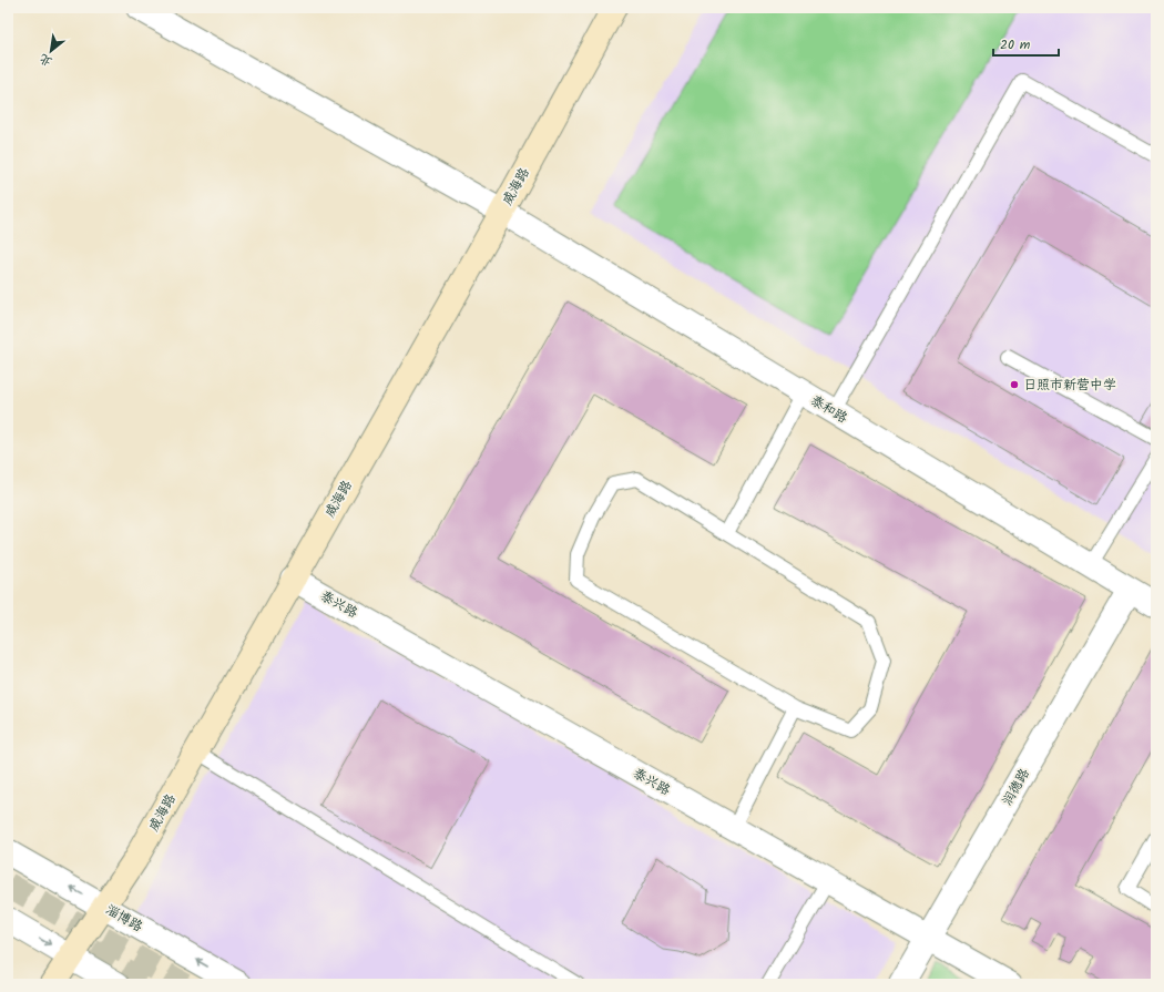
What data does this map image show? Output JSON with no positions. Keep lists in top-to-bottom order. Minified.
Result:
{"streets":{"main road":["威海路"],"street":["泰和路","泰兴路","润德路","淄博路"]},"crossings":[["威海路","泰和路"],["威海路","泰兴路"],["威海路","淄博路"],["泰和路","润德路"],["泰兴路","润德路"]],"places":["日照市新营中学"],"scale_bar":"20 m","north":"bottom left"}
